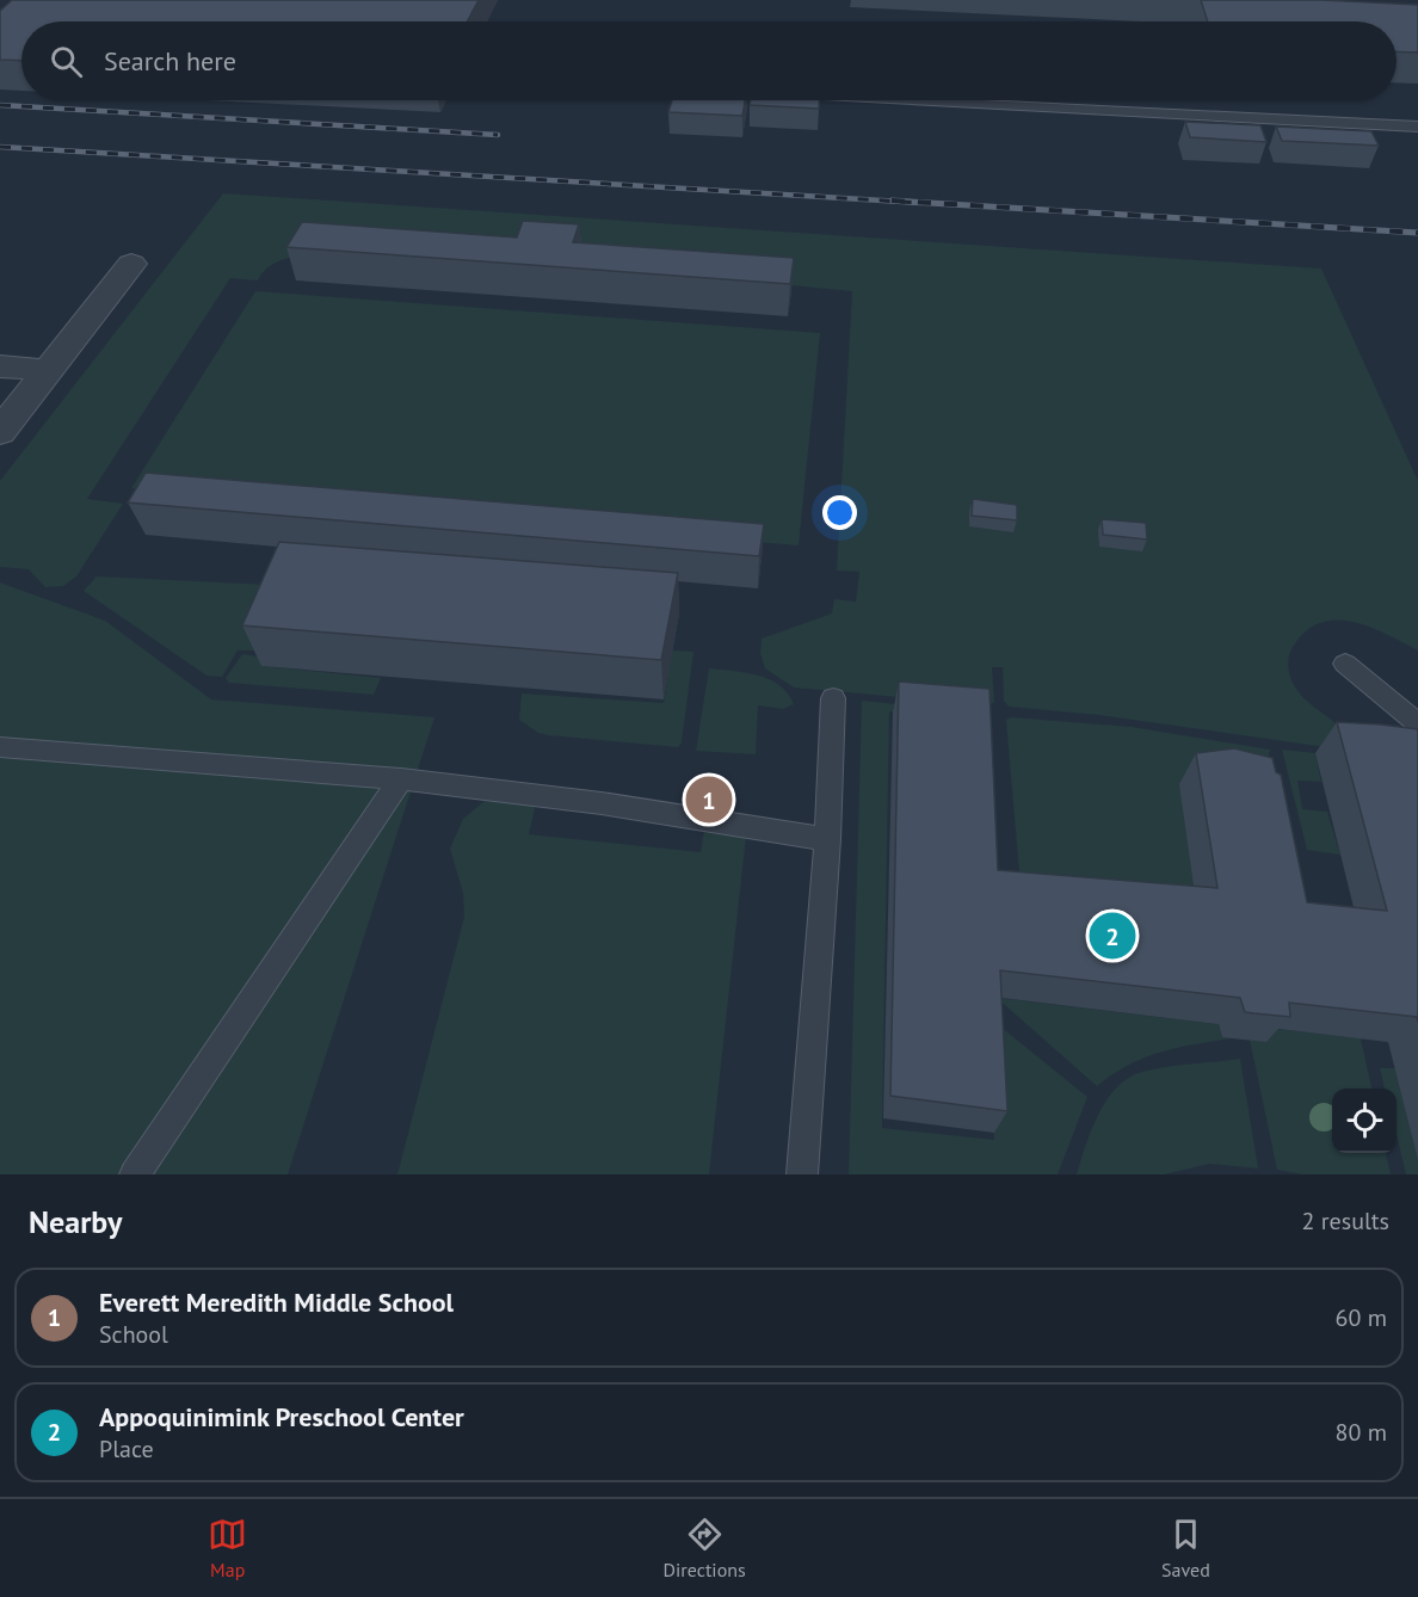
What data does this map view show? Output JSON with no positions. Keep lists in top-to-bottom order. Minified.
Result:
{"page":{"search":"Search here","pins":["1","2"],"heading":["Nearby","2 results"],"list":[{"mark":"1","name":"Everett Meredith Middle School","note":"School","value":"60 m"},{"mark":"2","name":"Appoquinimink Preschool Center","note":"Place","value":"80 m"}],"nav":["Map","Directions","Saved"]}}
